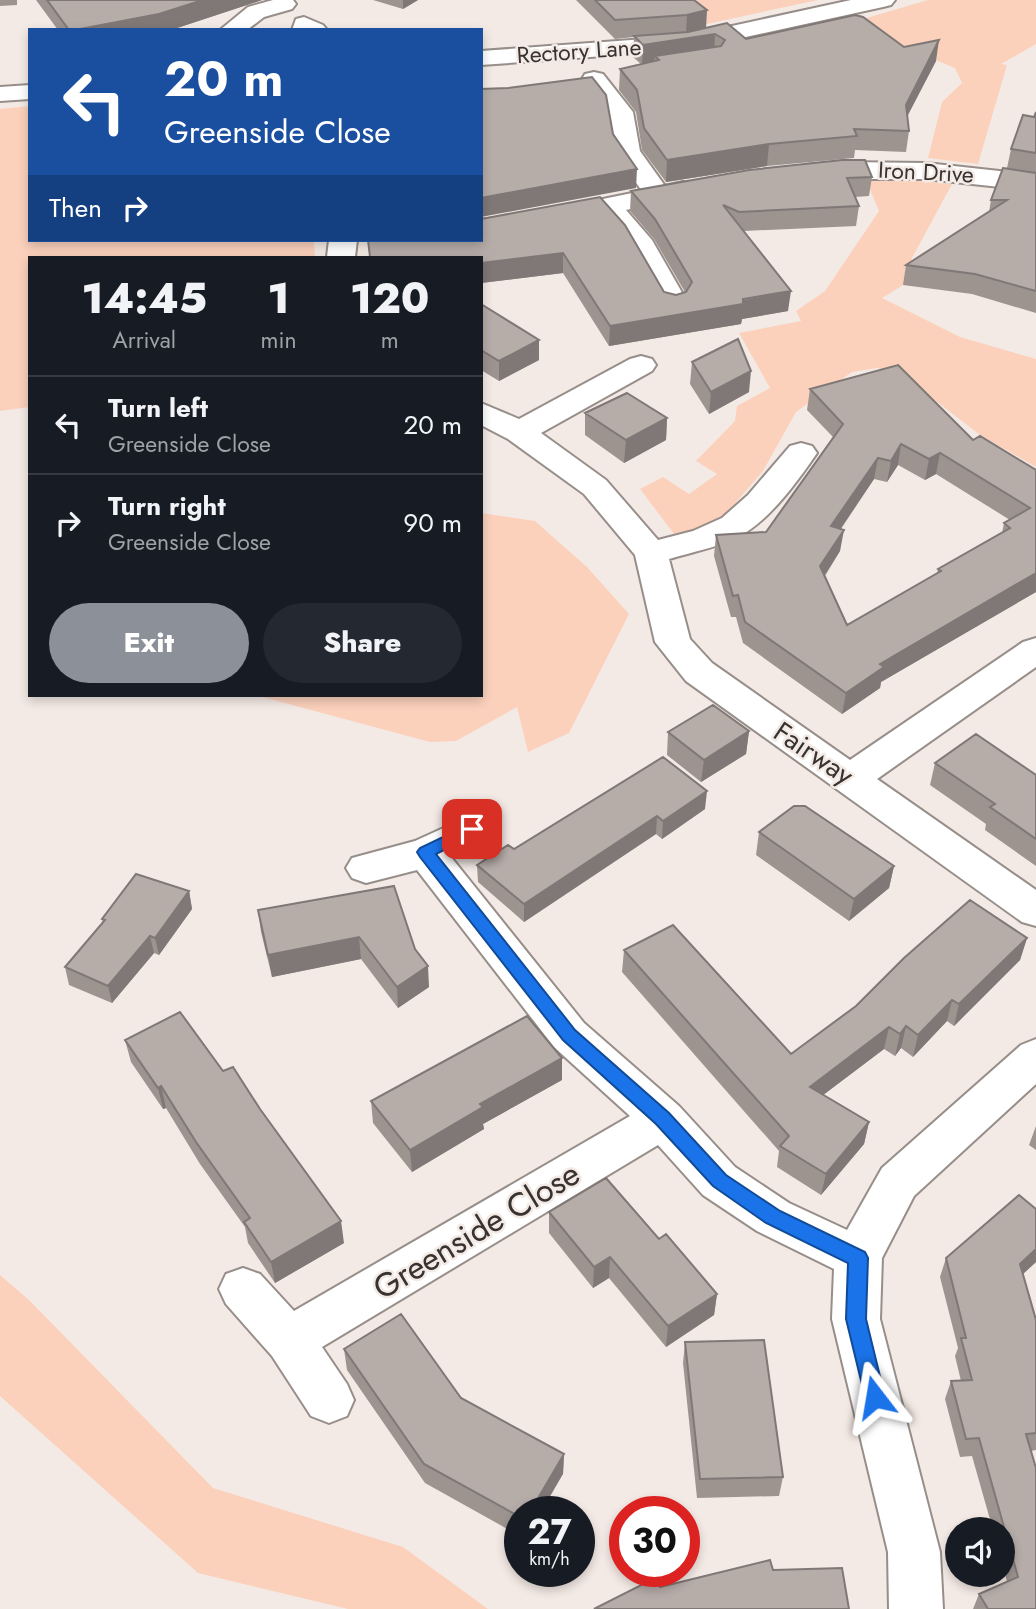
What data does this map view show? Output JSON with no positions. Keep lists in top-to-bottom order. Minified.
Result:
{"streets":{"street":["Rectory Lane","Iron Drive","Fairway","Greenside Close"]},"page":{"turn":["20 m","Greenside Close"],"then":"Then","eta":["14:45","Arrival","1","min","120","m"],"list":[{"name":"Turn left","note":"Greenside Close","value":"20 m"},{"name":"Turn right","note":"Greenside Close","value":"90 m"}],"buttons":["Exit","Share"],"speed":"27 km/h","limit":"30"}}
